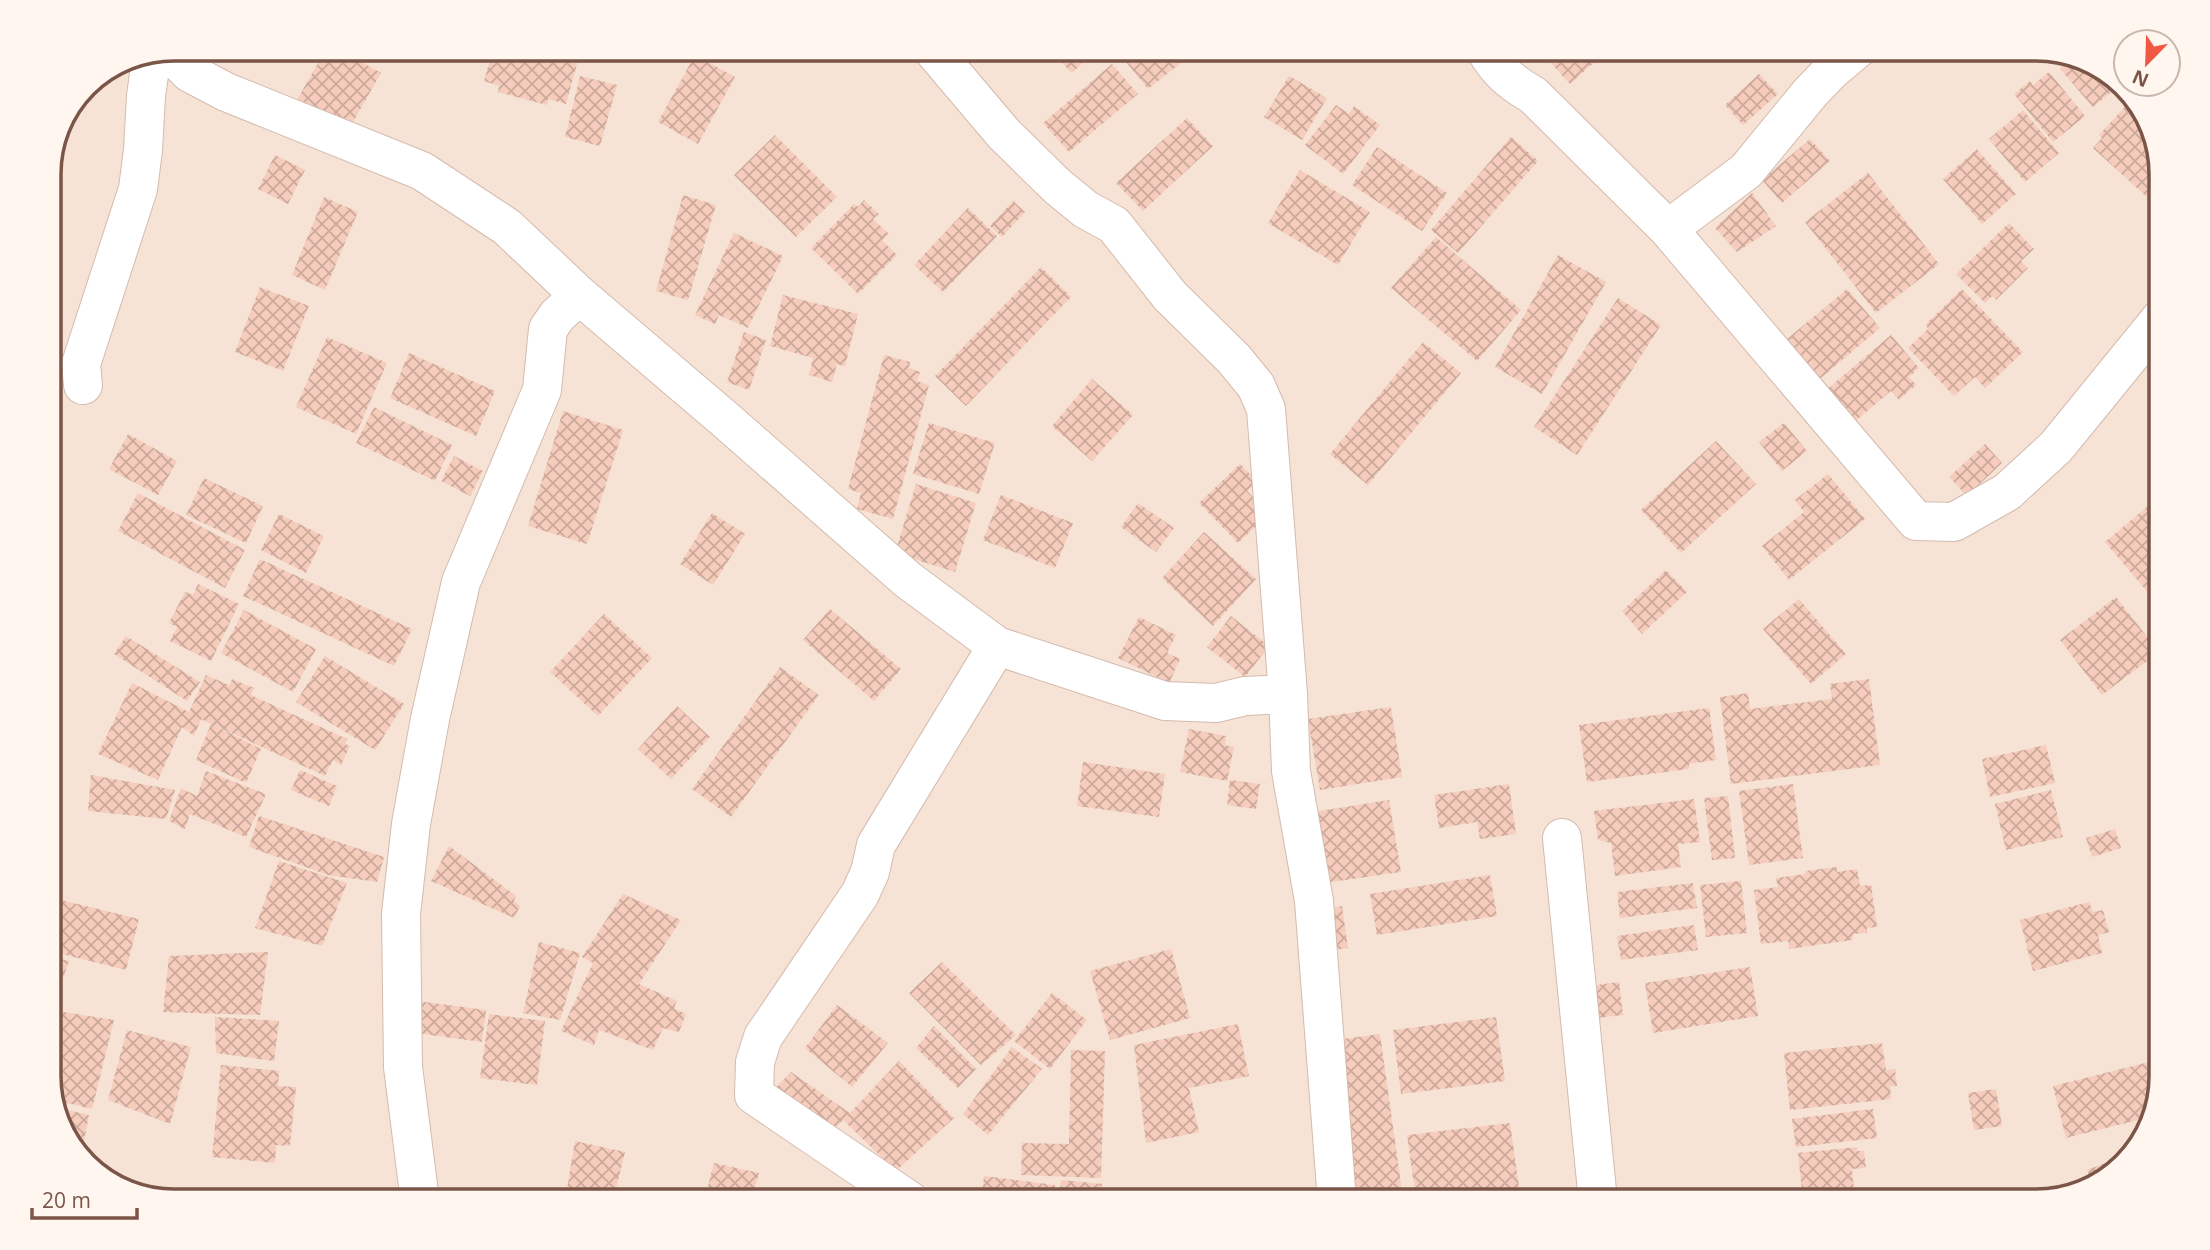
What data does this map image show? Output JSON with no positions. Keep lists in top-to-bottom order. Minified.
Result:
{"scale_bar":"20 m","north":"bottom left"}
